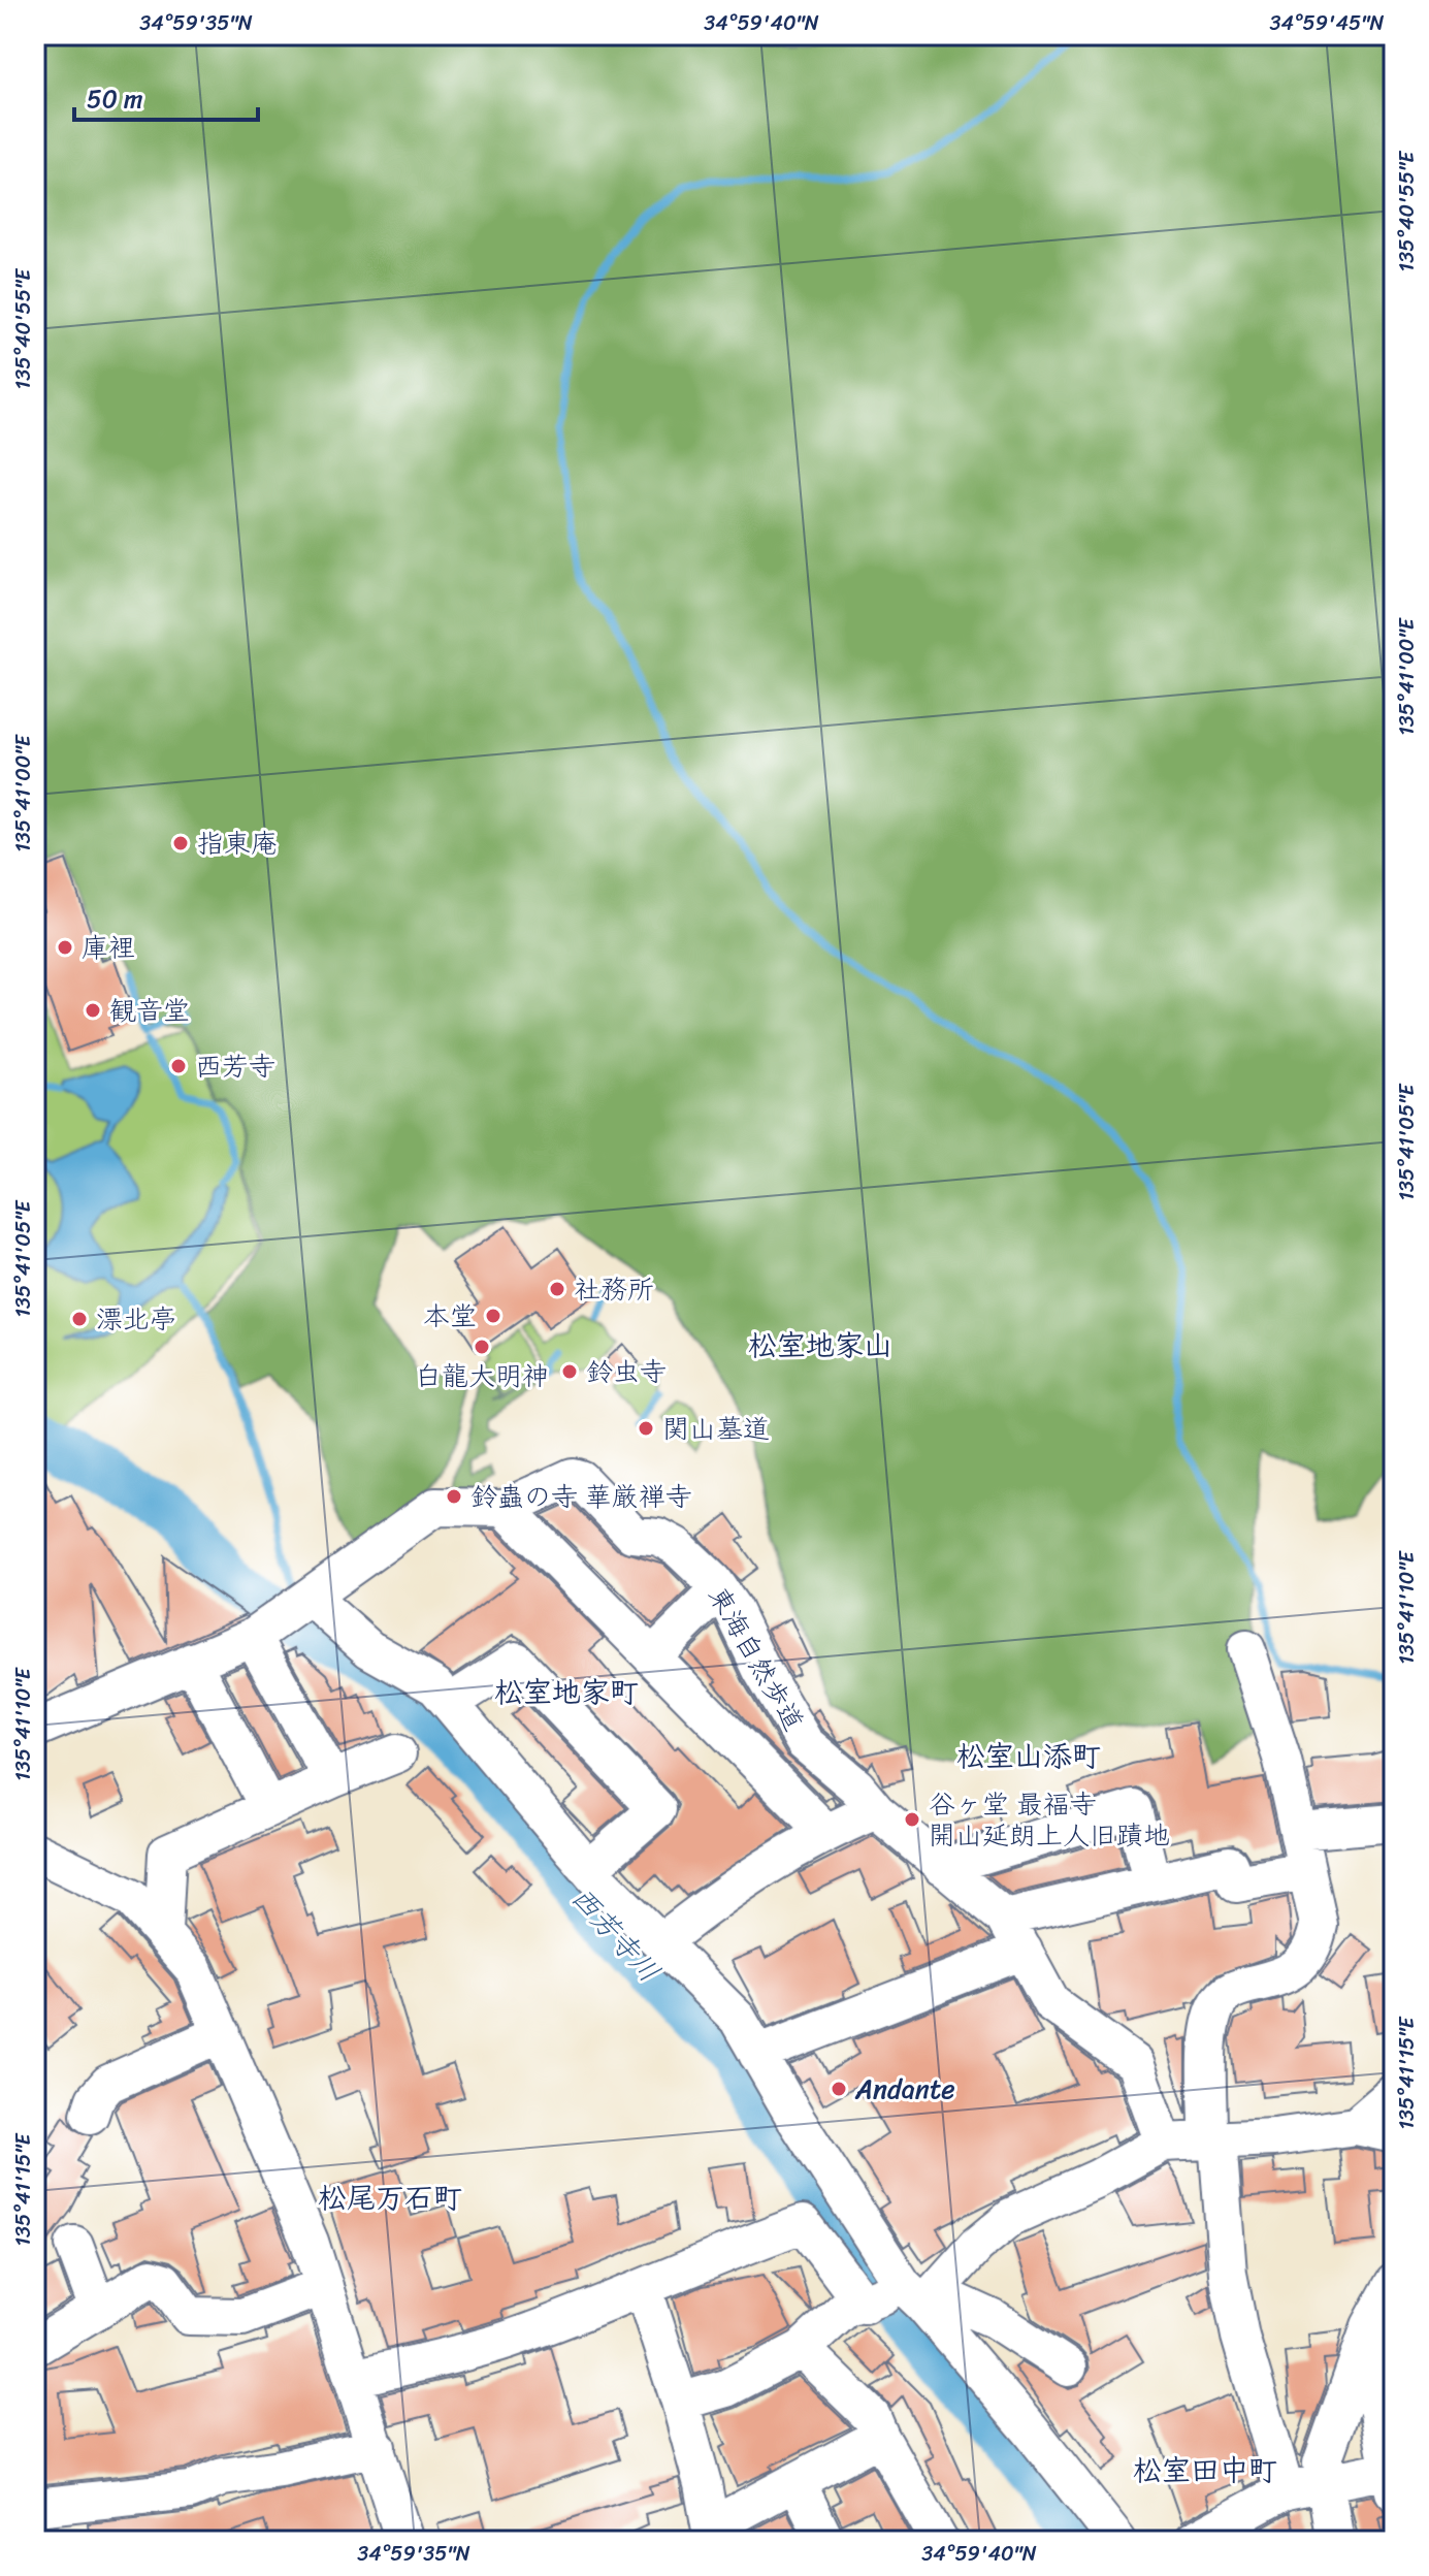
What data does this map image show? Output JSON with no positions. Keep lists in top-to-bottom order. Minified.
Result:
{"streets":{"street":["東海自然歩道"]},"districts":["松室地家山","松室地家町","松室山添町","松尾万石町","松室田中町"],"water":["西芳寺川"],"places":["指東庵","庫裡","観音堂","西芳寺","社務所","本堂","漂北亭","白龍大明神","鈴虫寺","関山墓道","鈴蟲の寺 華厳禅寺","谷ヶ堂 最福寺 開山延朗上人旧蹟地","Andante"],"scale_bar":"50 m","coordinates":["34°59'35\"N","34°59'40\"N","34°59'45\"N","135°40'55\"E","135°41'00\"E","135°41'05\"E","135°41'10\"E","135°41'15\"E"]}
